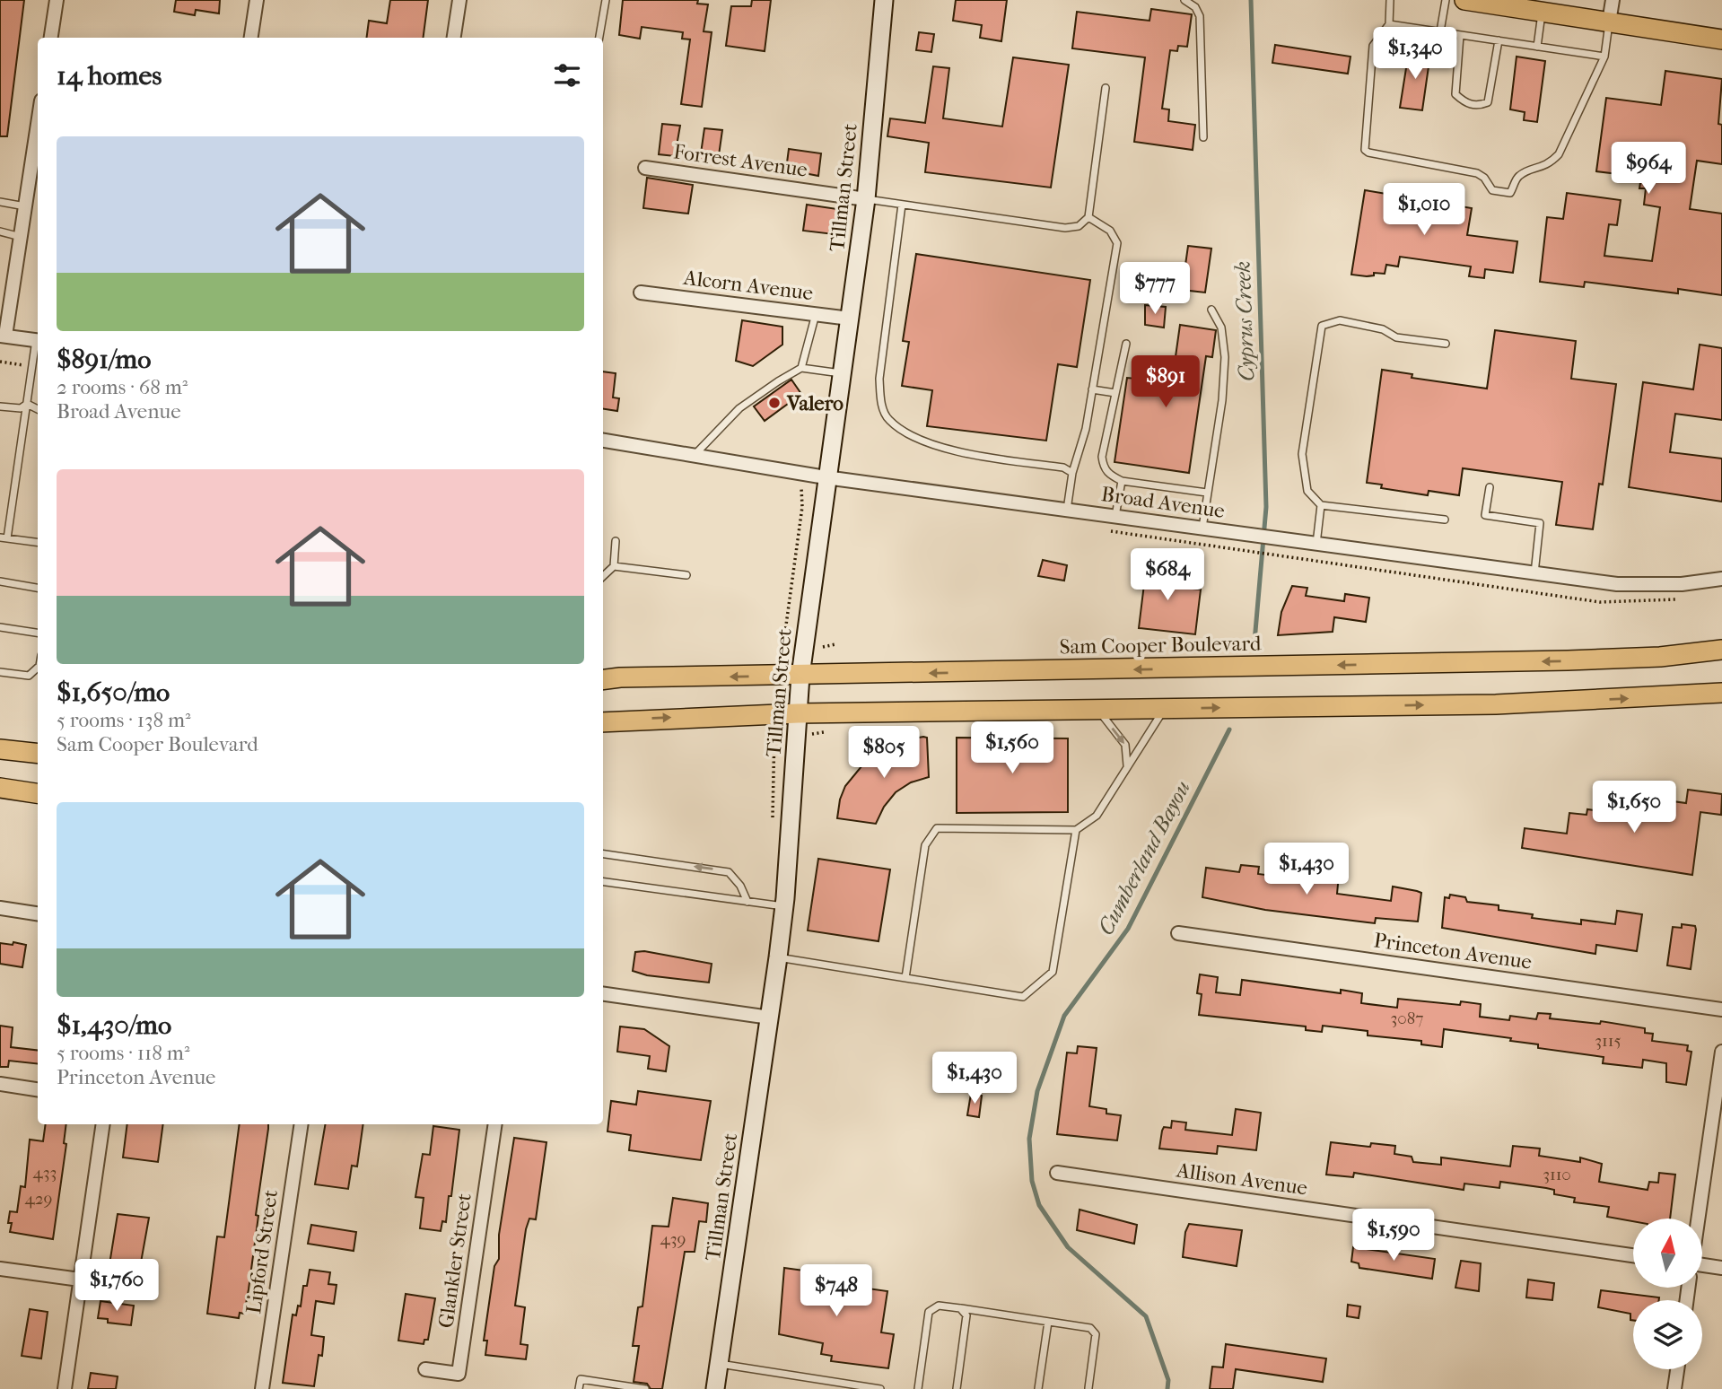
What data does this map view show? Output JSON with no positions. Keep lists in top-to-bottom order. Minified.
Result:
{"streets":{"main road":["Tillman Street","Sam Cooper Boulevard"],"street":["Forrest Avenue","Alcorn Avenue","Broad Avenue","Princeton Avenue","Allison Avenue","Lipford Street","Glankler Street"]},"crossings":[["Forrest Avenue","Tillman Street"],["Tillman Street","Alcorn Avenue"],["Tillman Street","Broad Avenue"],["Tillman Street","Sam Cooper Boulevard"]],"water":["Cyprus Creek","Cumberland Bayou"],"places":["Valero"],"house_numbers":["3087","3115","433","3110","429","439"],"north":"top","page":{"price":["$1,340","$964","$1,010","$777","$891","$684","$1,560","$805","$1,650","$1,430","$1,430","$1,590","$1,760","$748"],"heading":"14 homes","list":[{"name":"$891/mo","note":"2 rooms · 68 m² · Broad Avenue"},{"name":"$1,650/mo","note":"5 rooms · 138 m² · Sam Cooper Boulevard"},{"name":"$1,430/mo","note":"5 rooms · 118 m² · Princeton Avenue"}]}}
